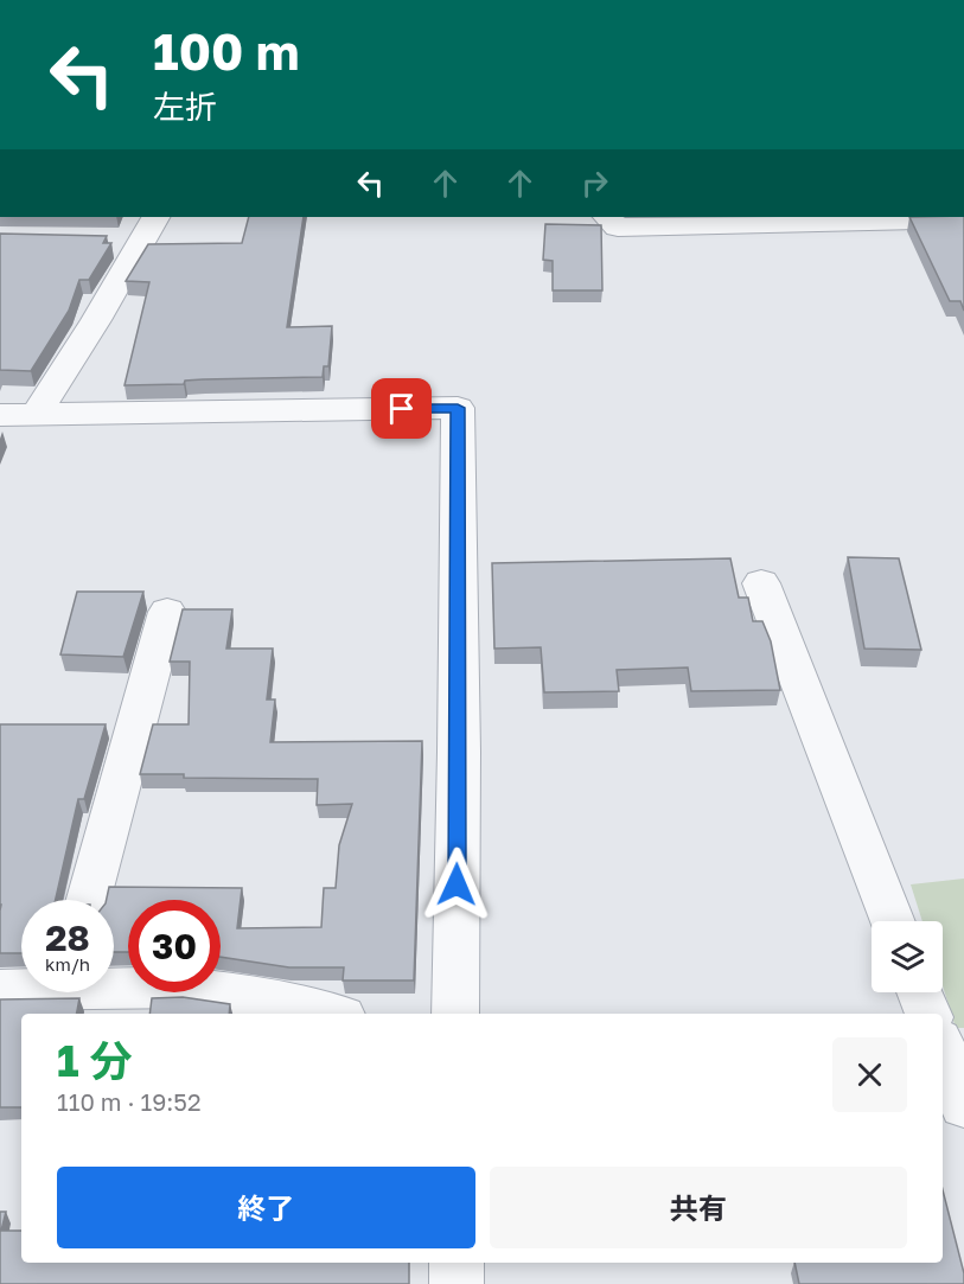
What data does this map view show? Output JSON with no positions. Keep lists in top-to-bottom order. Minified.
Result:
{"page":{"turn":["100 m","左折"],"speed":"28 km/h","limit":"30","heading":["1 分","110 m · 19:52"],"buttons":["終了","共有"]}}
